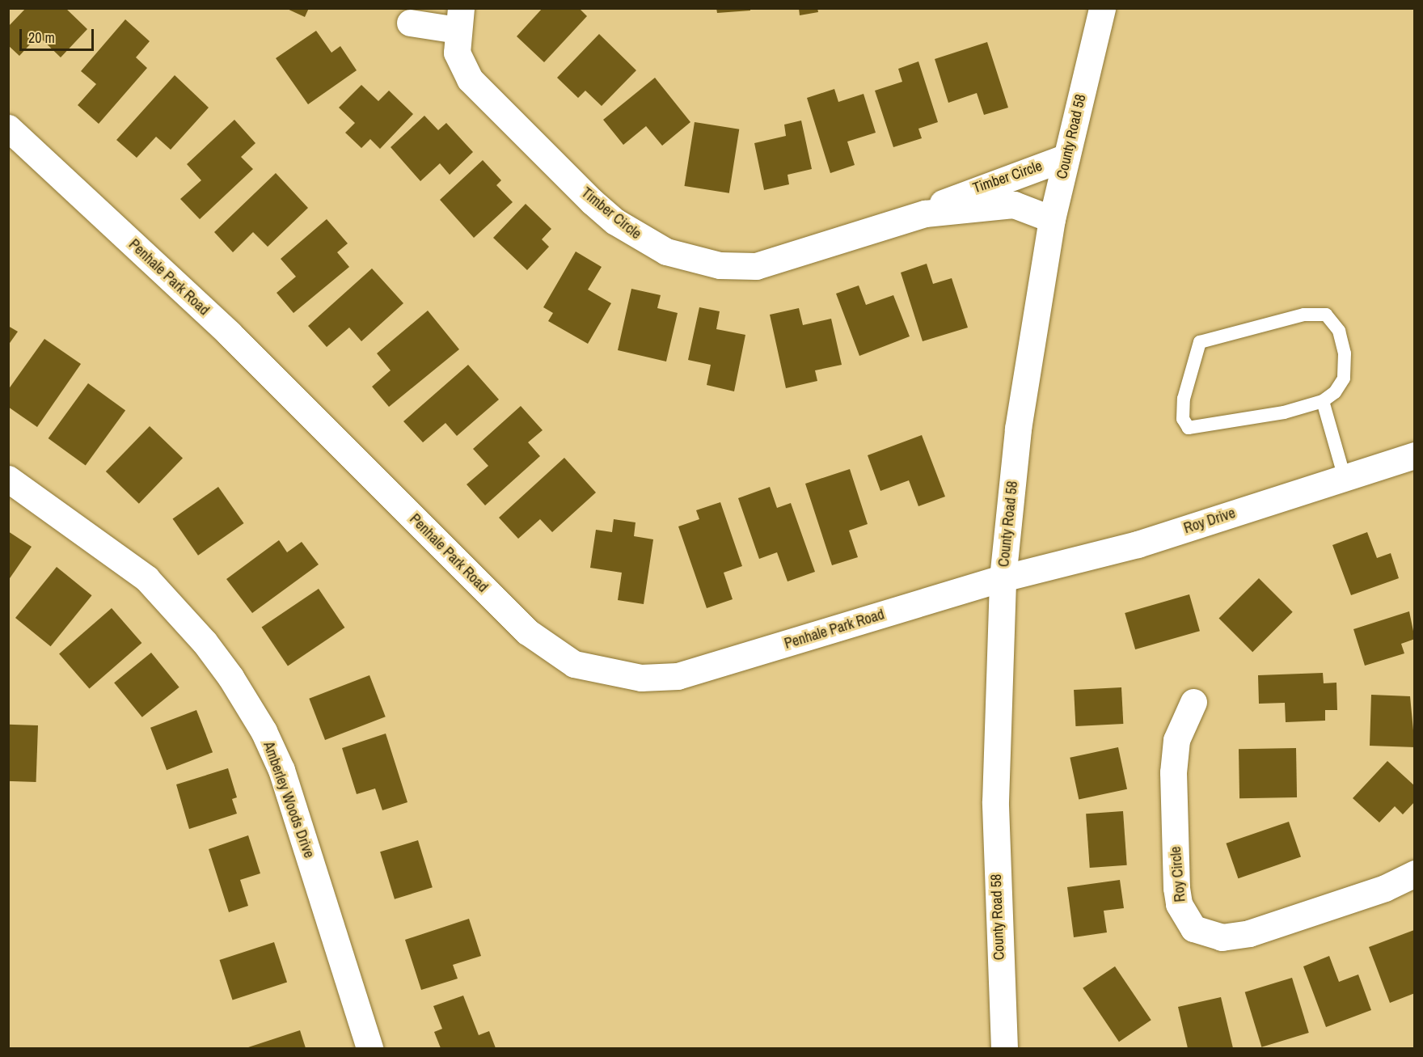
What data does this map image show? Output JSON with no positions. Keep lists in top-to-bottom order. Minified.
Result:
{"streets":{"street":["County Road 58","Timber Circle","Penhale Park Road","Roy Drive","Amberley Woods Drive","Roy Circle"]},"crossings":[["County Road 58","Timber Circle"],["County Road 58","Penhale Park Road"],["County Road 58","Roy Drive"],["Penhale Park Road","Roy Drive"]],"scale_bar":"20 m"}
